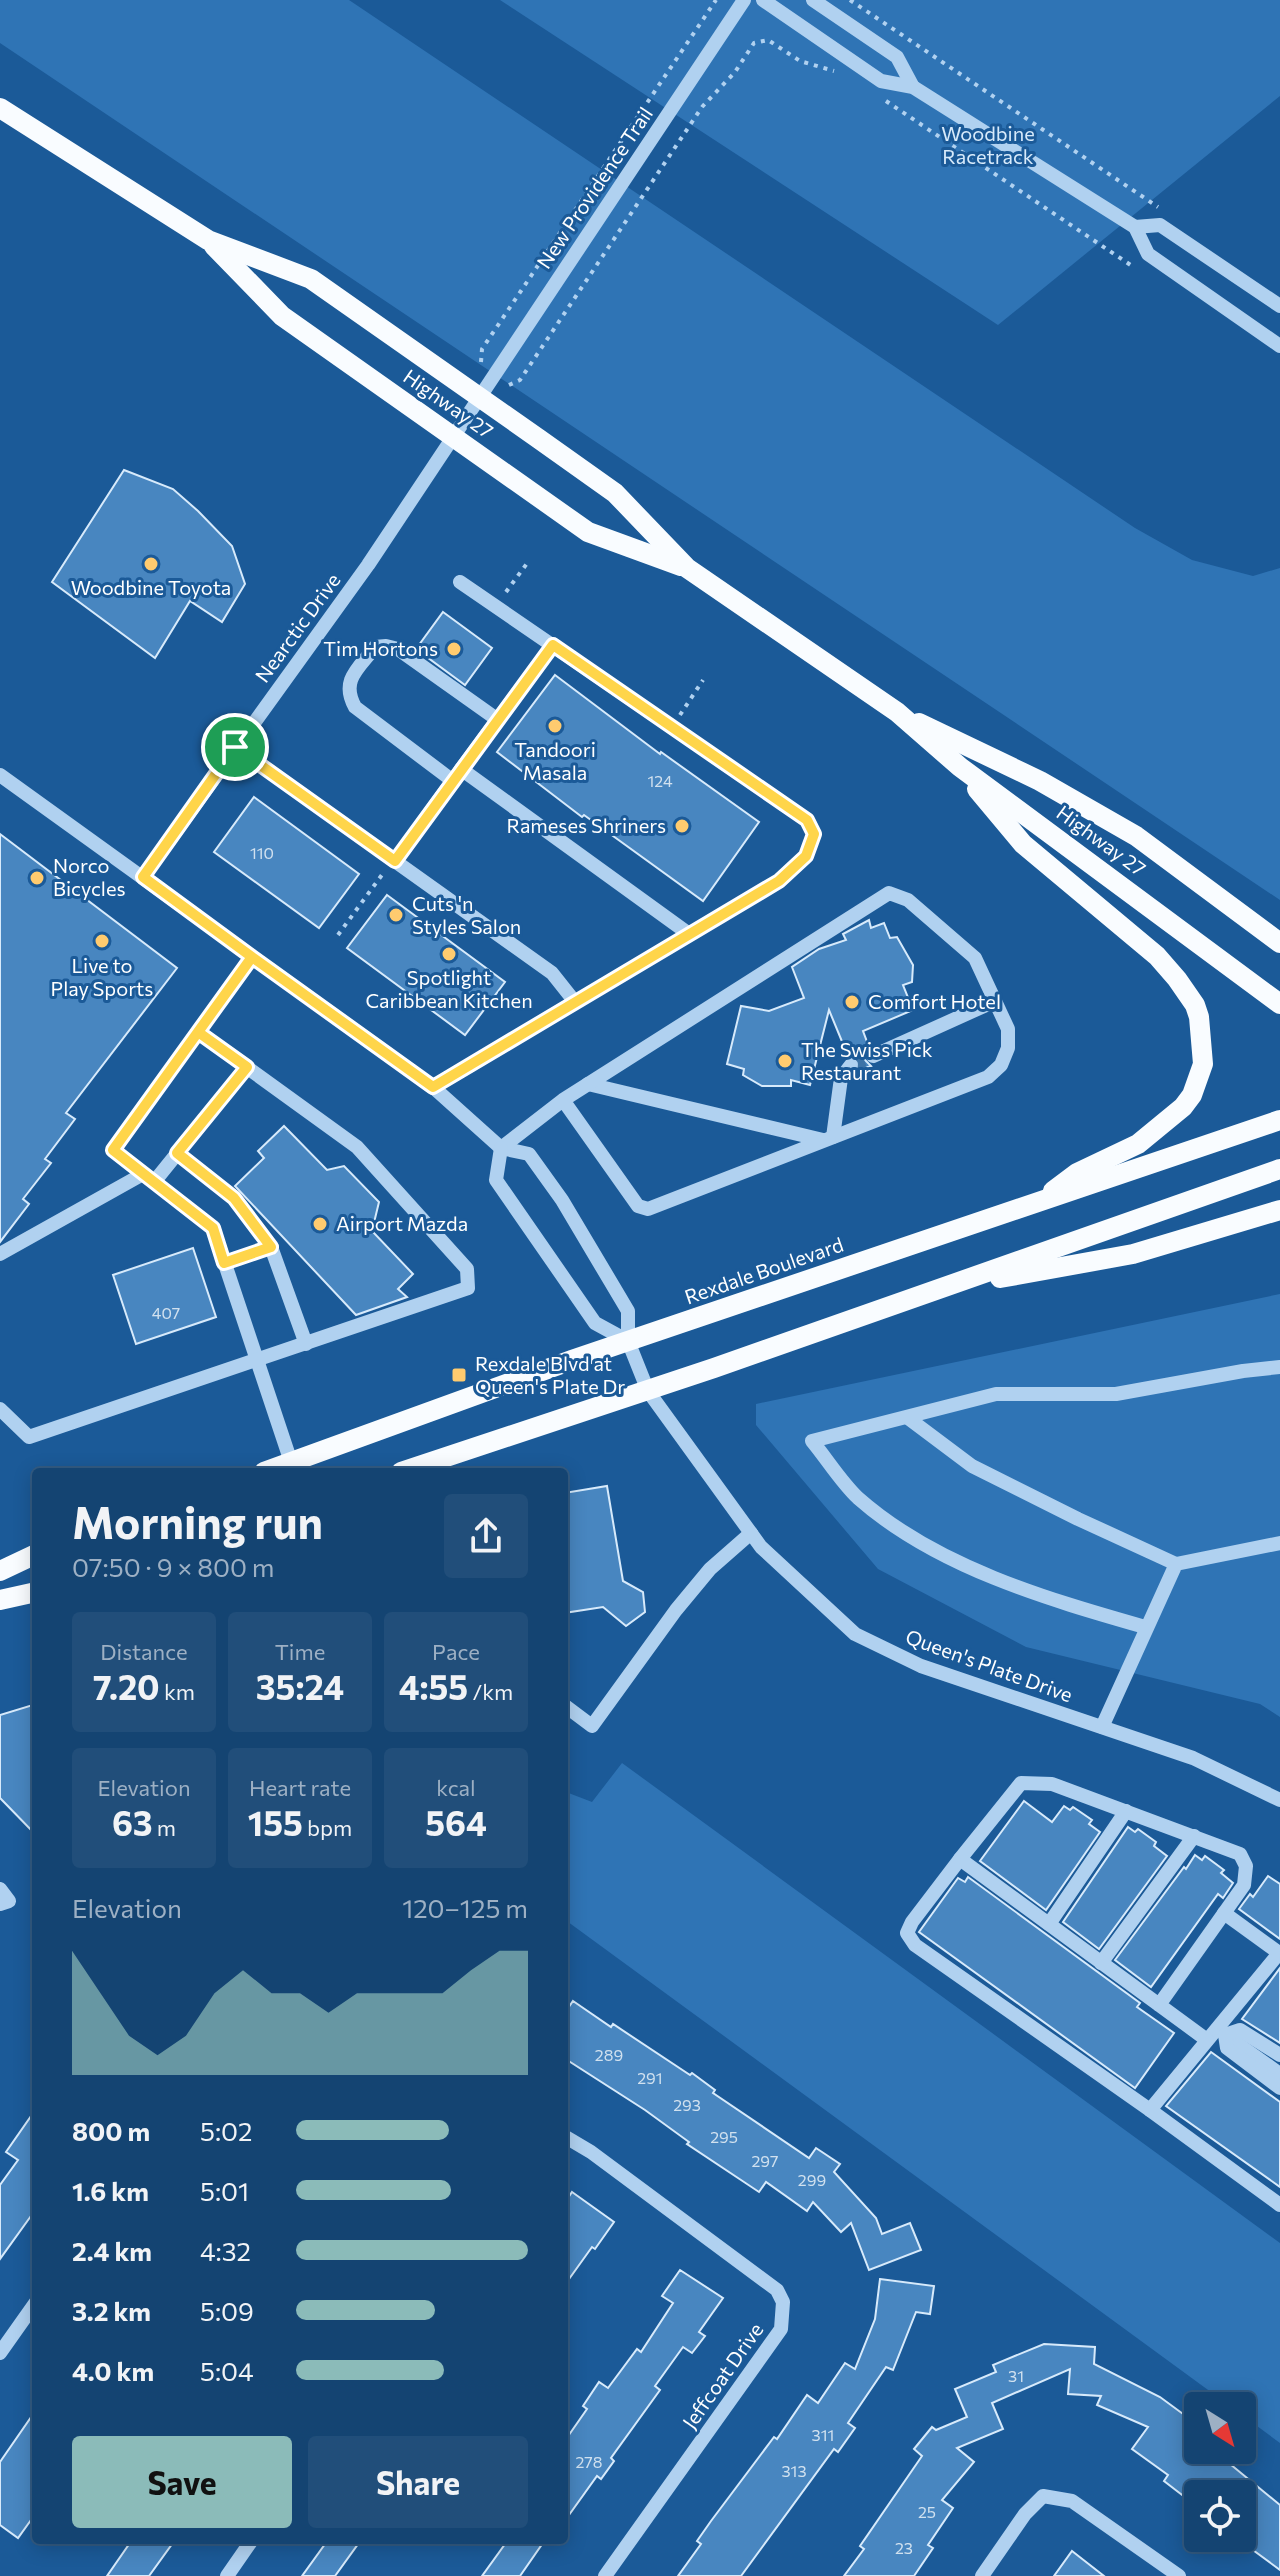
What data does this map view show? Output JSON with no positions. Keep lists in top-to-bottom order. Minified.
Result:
{"streets":{"main road":["Highway 27","Rexdale Boulevard"],"street":["New Providence Trail","Nearctic Drive","Queen's Plate Drive","Jeffcoat Drive"]},"crossings":[["New Providence Trail","Highway 27"],["New Providence Trail","Nearctic Drive"],["Highway 27","Nearctic Drive"],["Nearctic Drive","Queen's Plate Drive"],["Rexdale Boulevard","Queen's Plate Drive"]],"parks":["Woodbine Racetrack"],"places":{"other":["Woodbine Toyota","Tim Hortons","Tandoori Masala","Rameses Shriners","Norco Bicycles","Cuts 'n Styles Salon","Live to Play Sports","Spotlight Caribbean Kitchen","Comfort Hotel","The Swiss Pick Restaurant","Airport Mazda"],"transit":["Rexdale Blvd at Queen's Plate Dr"]},"house_numbers":["124","110","407","289","291","293","295","297","299","31","311","278","313","25","23"],"north":"bottom right","page":{"heading":["Morning run","07:50 · 9 × 800 m"],"stats":[["Distance","7.20 km"],["Time","35:24"],["Pace","4:55 /km"],["Elevation","63 m"],["Heart rate","155 bpm"],["kcal","564"]],"chart":["Elevation","120–125 m"],"list":[{"name":"800 m","note":"5:02"},{"name":"1.6 km","note":"5:01"},{"name":"2.4 km","note":"4:32"},{"name":"3.2 km","note":"5:09"},{"name":"4.0 km","note":"5:04"}],"buttons":["Save","Share"]}}
